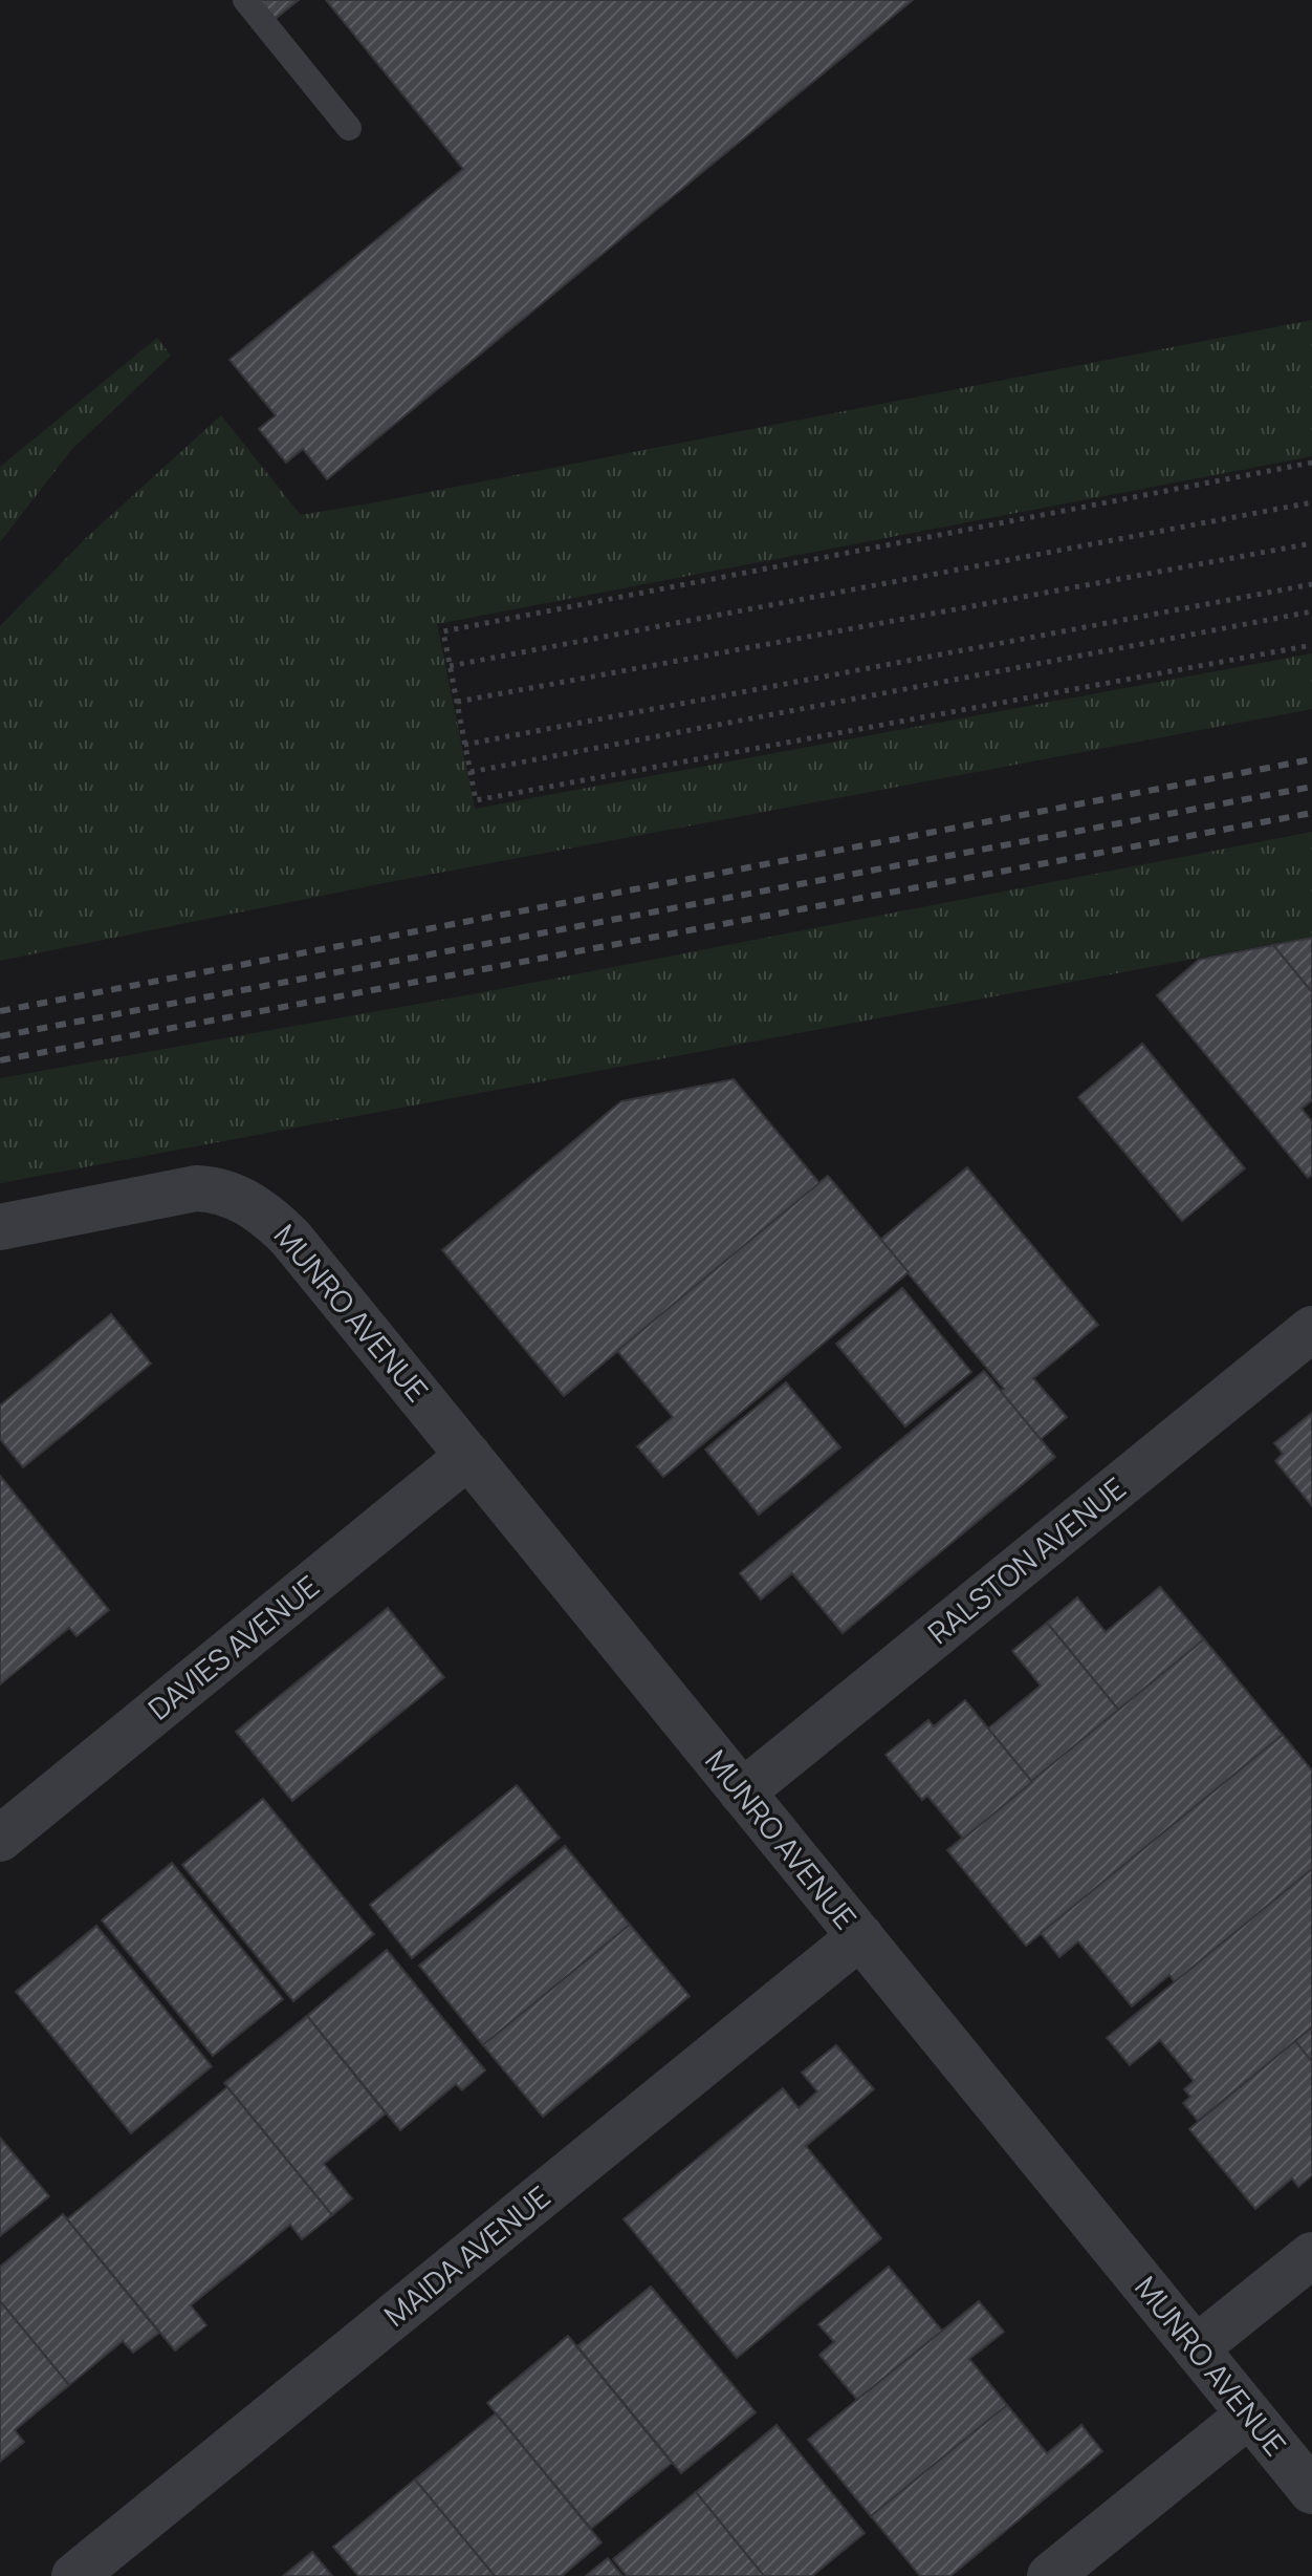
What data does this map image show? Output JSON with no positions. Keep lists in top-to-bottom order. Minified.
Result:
{"streets":{"street":["MUNRO AVENUE","RALSTON AVENUE","DAVIES AVENUE","MAIDA AVENUE"]},"crossings":[["MUNRO AVENUE","RALSTON AVENUE"],["MUNRO AVENUE","DAVIES AVENUE"],["MUNRO AVENUE","MAIDA AVENUE"]]}
